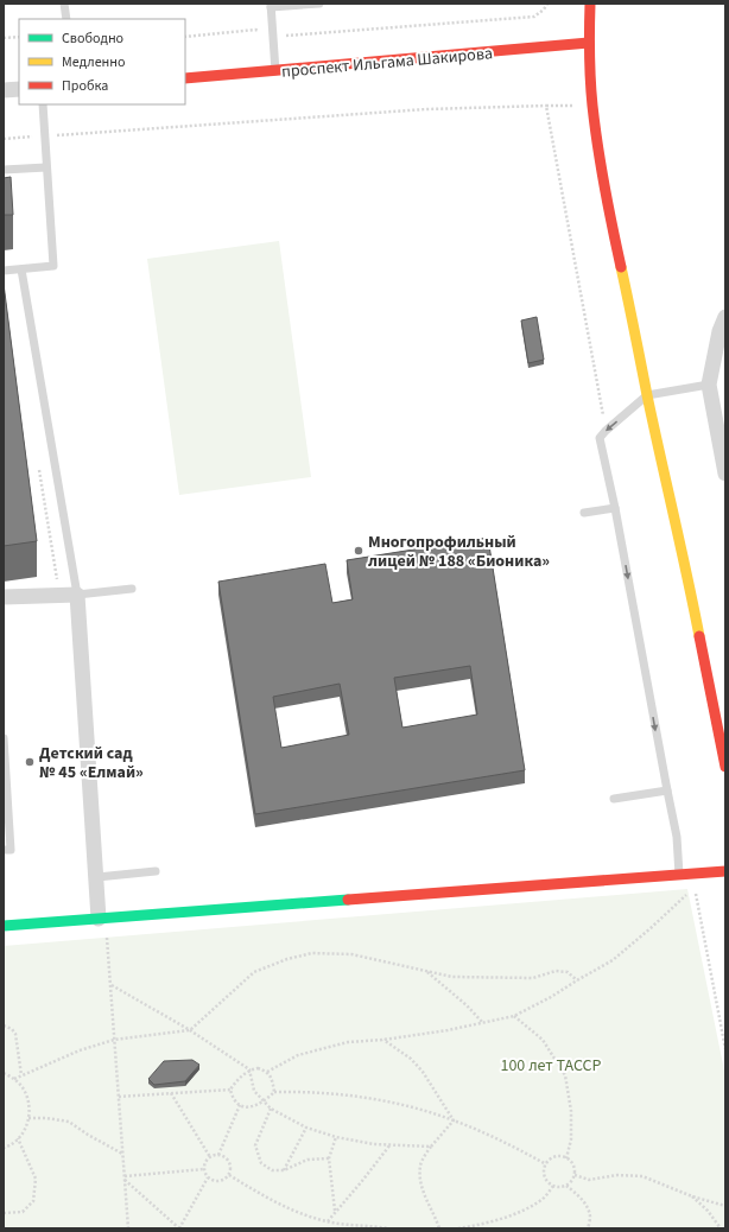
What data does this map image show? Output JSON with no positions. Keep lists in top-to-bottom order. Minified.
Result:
{"streets":{"street":["проспект Ильгама Шакирова"]},"parks":["100 лет ТАССР"],"places":["Многопрофильный лицей № 188 «Бионика»","Детский сад № 45 «Елмай»"],"legend":["Свободно","Медленно","Пробка"]}
